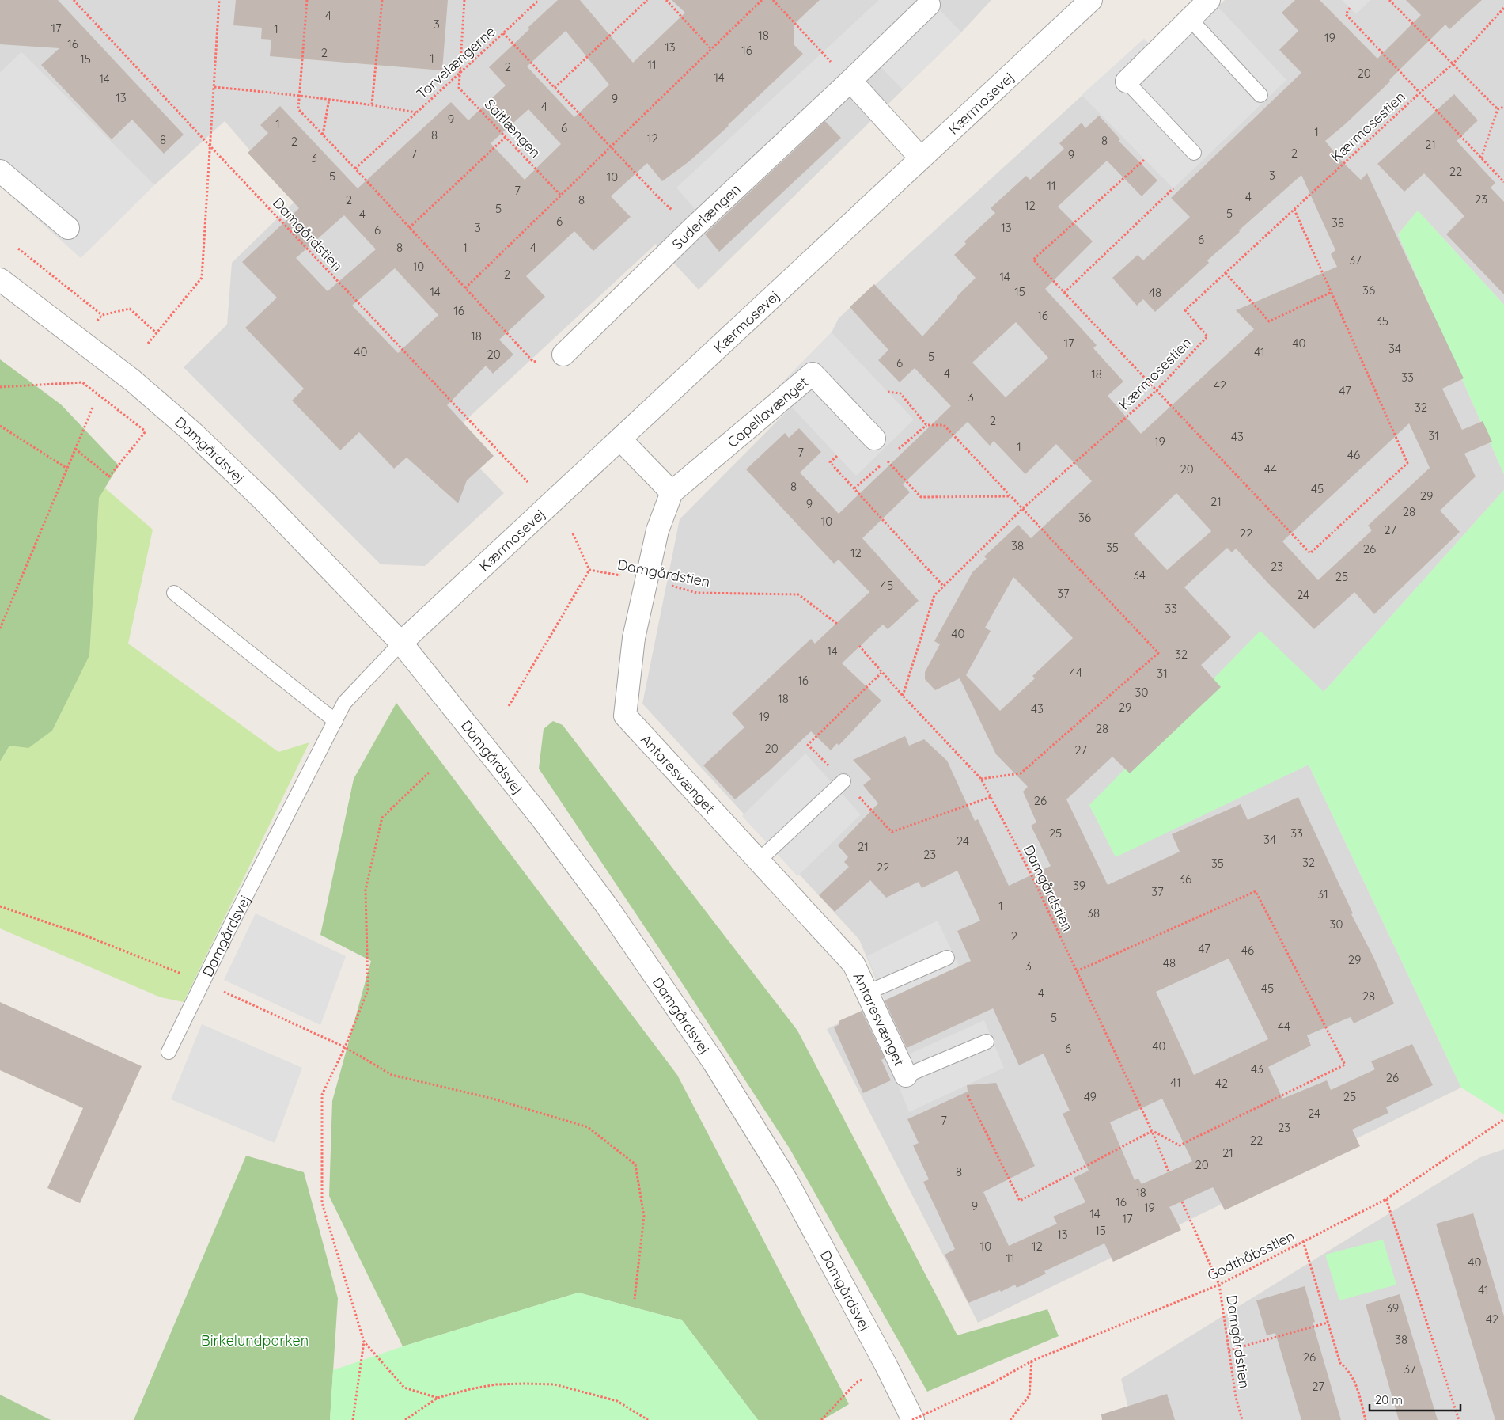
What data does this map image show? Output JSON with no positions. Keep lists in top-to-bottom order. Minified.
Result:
{"streets":{"street":["Kærmosevej","Suderlængen","Capellavænget","Damgårdsvej","Antaresvænget"],"path":["Torvelængerne","Kærmosestien","Saltlængen","Damgårdstien","Godthåbsstien"]},"crossings":[["Torvelængerne","Saltlængen"],["Kærmosevej","Damgårdsvej"],["Kærmosestien","Damgårdstien"],["Damgårdstien","Godthåbsstien"],["Capellavænget","Antaresvænget"],["Damgårdsvej","Godthåbsstien"]],"parks":["Birkelundparken"],"house_numbers":["4","3","17","1","18","19","16","13","16","2","1","15","11","2","20","14","14","13","9","4","9","1","6","1","8","12","8","8","2","21","2","7","9","3","22","3","5","10","11","7","4","23","2","8","12","5","5","4","6","38","3","13","6","6","8","1","4","37","10","2","14","36","14","15","48","16","16","35","18","17","40","34","40","41","20","5","6","4","18","33","42","47","3","32","2","31","43","19","1","7","46","20","44","8","45","29","21","9","28","36","10","27","22","38","35","26","12","23","34","25","45","37","24","33","40","14","32","44","31","16","30","18","29","43","19","28","20","27","26","25","33","34","24","21","23","32","35","22","36","39","37","31","1","38","30","2","47","46","29","48","3","45","4","28","5","44","40","6","43","26","41","42","49","25","24","7","23","22","21","20","8","18","16","9","19","14","17","15","13","10","12","11","40","41","39","42","38","26","37","27"],"scale_bar":"20 m"}
